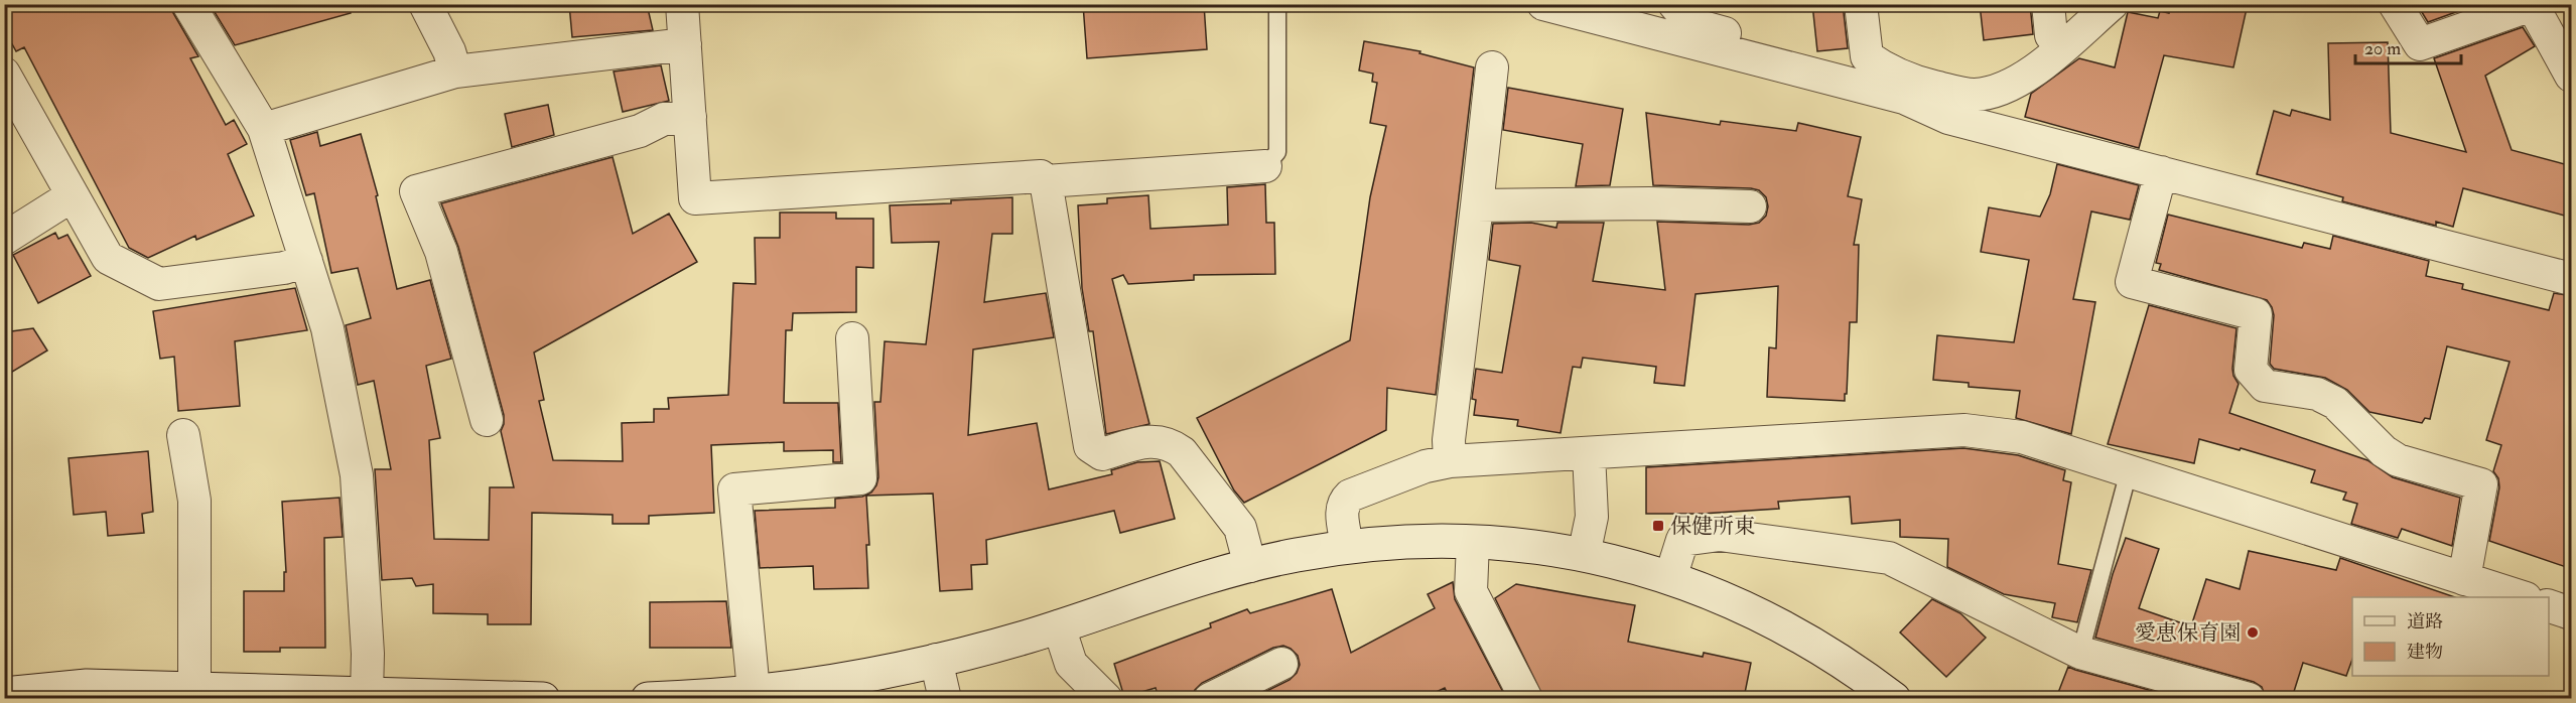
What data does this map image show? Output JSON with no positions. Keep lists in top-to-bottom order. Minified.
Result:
{"places":{"transit":["保健所東"],"other":["愛恵保育園"]},"legend":["道路","建物"],"scale_bar":"20 m"}
